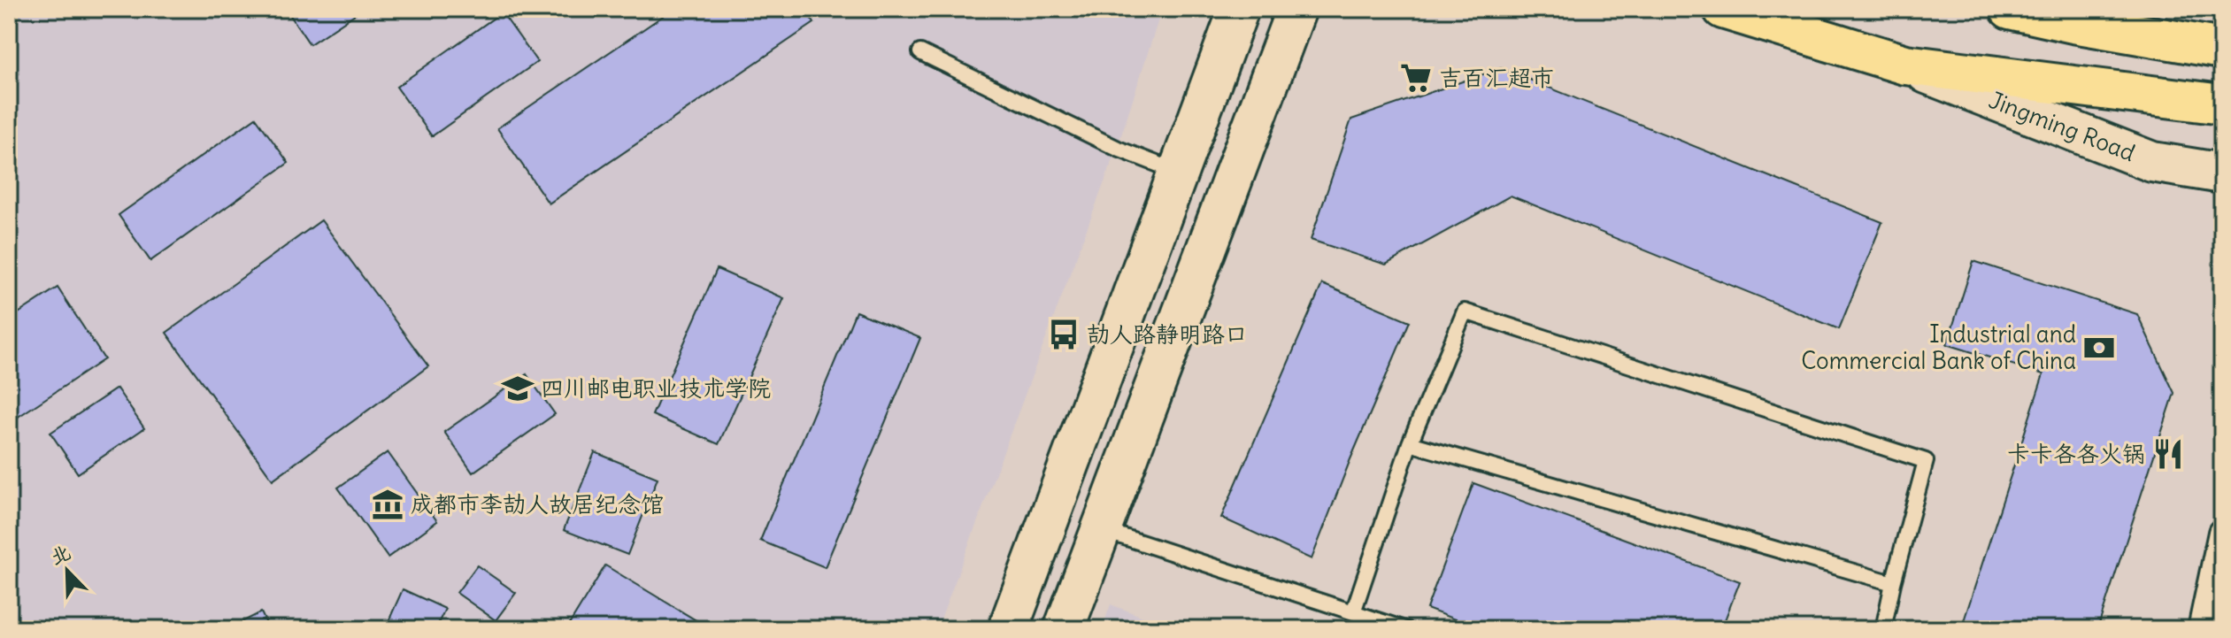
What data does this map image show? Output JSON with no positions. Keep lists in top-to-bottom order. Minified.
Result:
{"streets":{"main road":["Jingming Road"]},"places":{"supermarket":["吉百汇超市"],"bus stop":["劼人路静明路口"],"bank":["Industrial and Commercial Bank of China"],"school or university":["四川邮电职业技术学院"],"restaurant":["卡卡各各火锅"],"museum":["成都市李劼人故居纪念馆"]},"north":"top left"}
